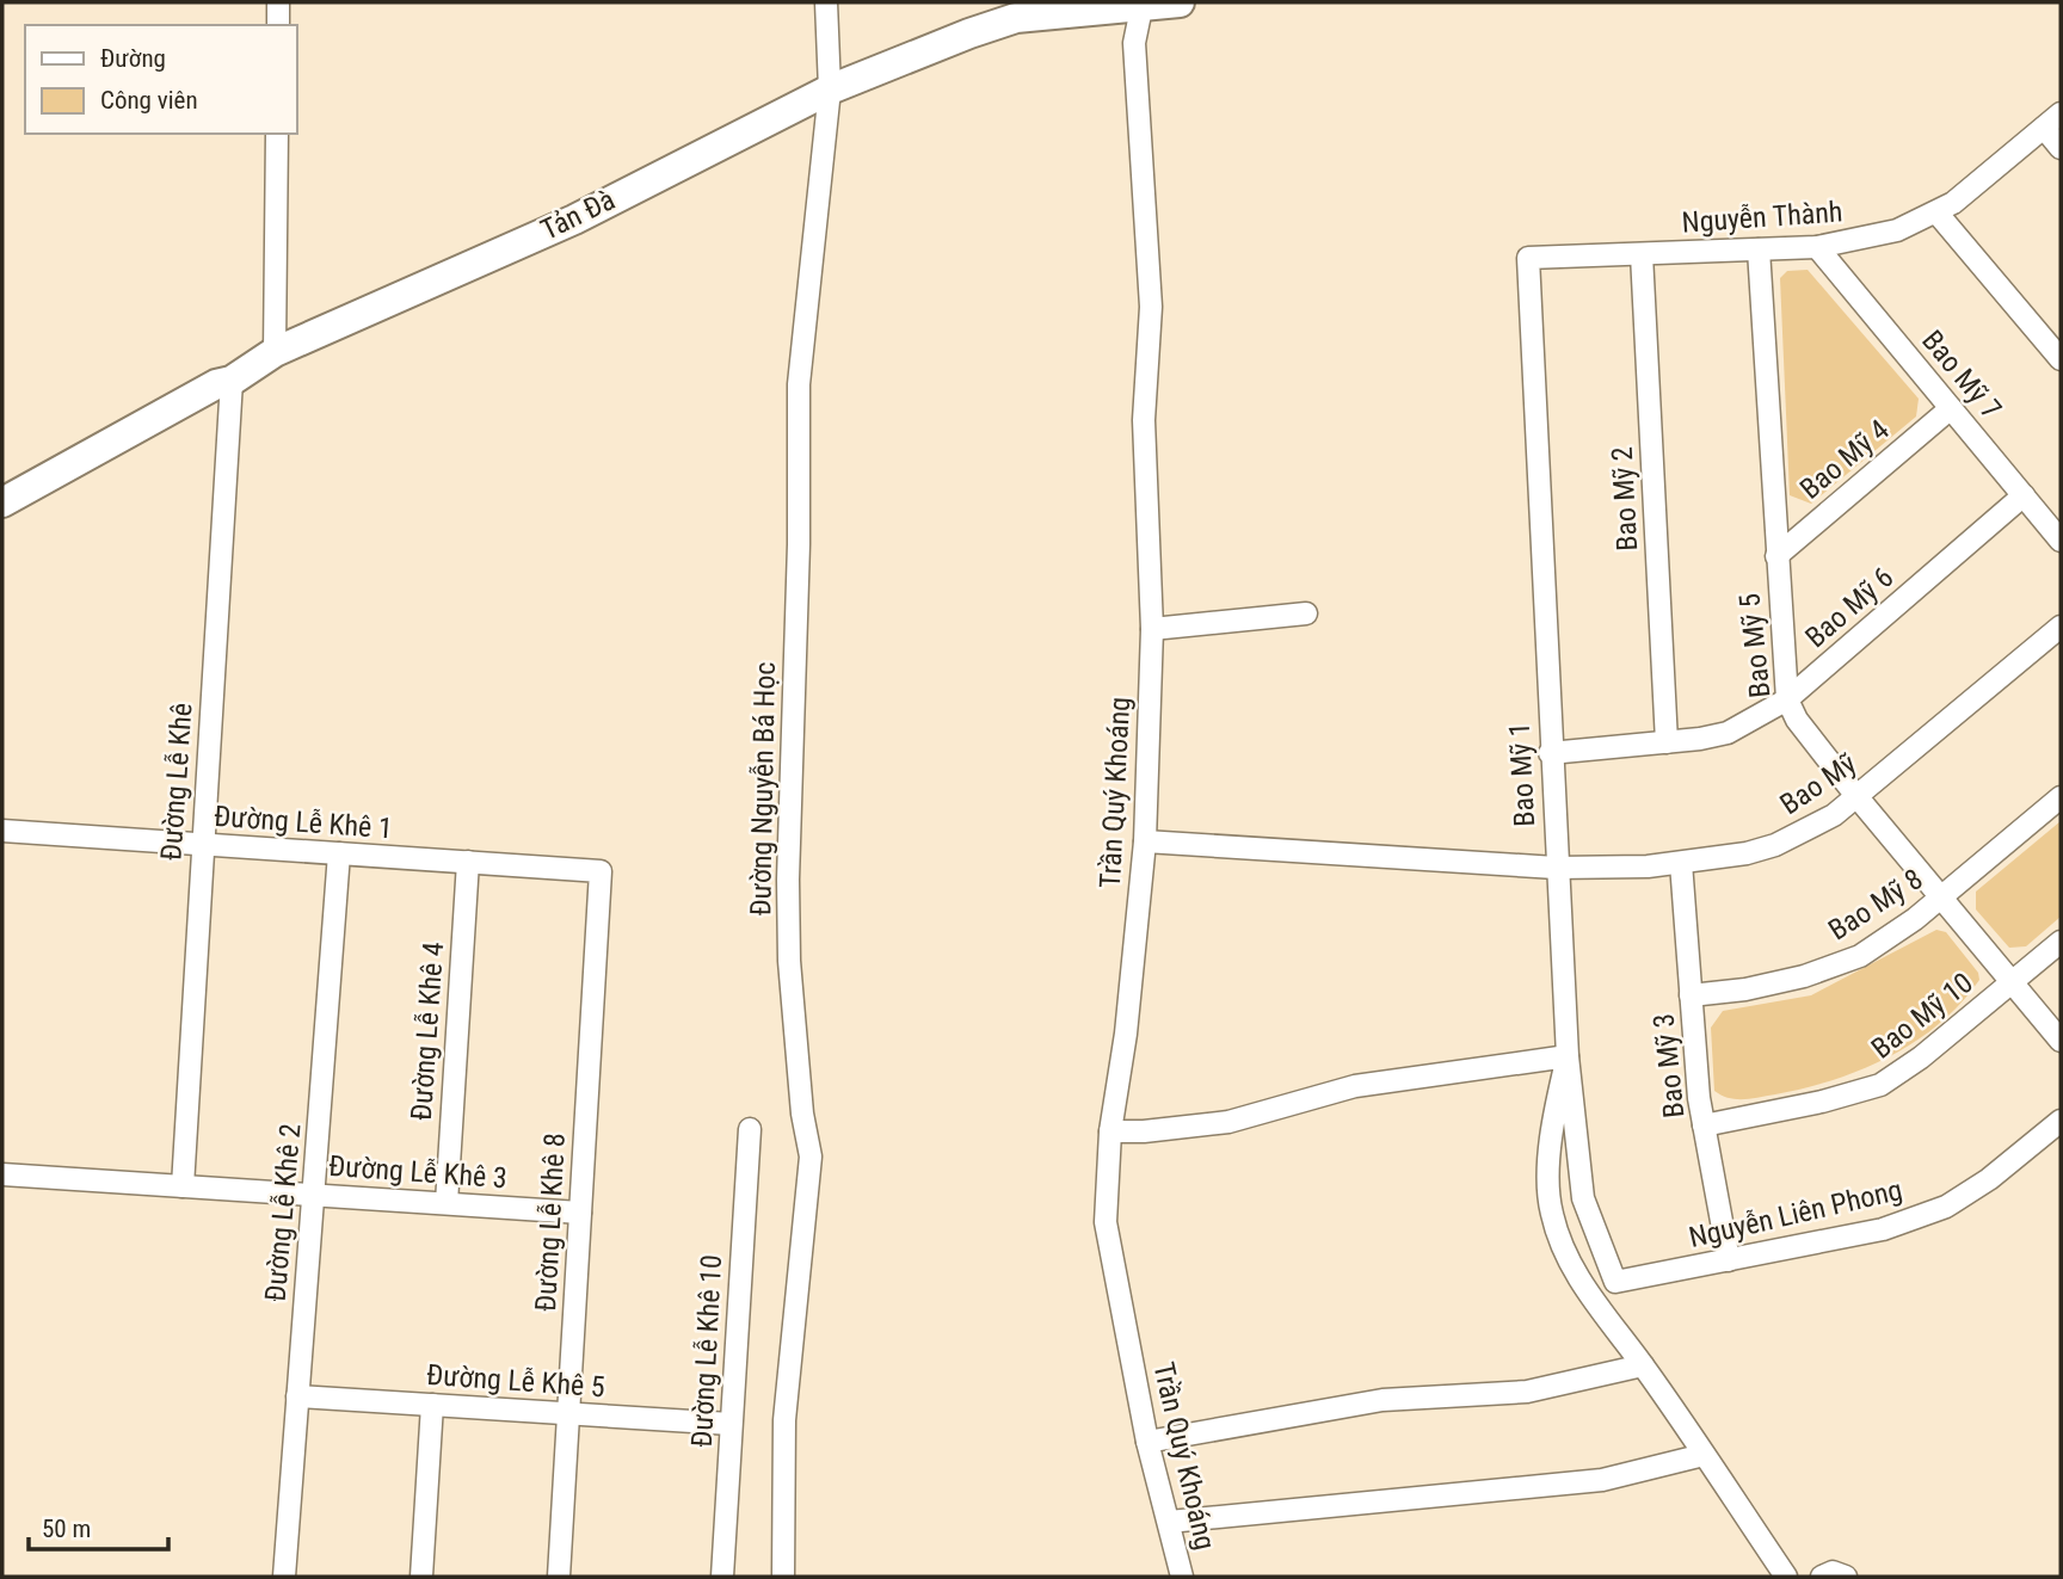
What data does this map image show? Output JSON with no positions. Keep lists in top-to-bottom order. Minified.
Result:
{"streets":{"main road":["Tản Đà"],"street":["Nguyễn Thành","Bao Mỹ 7","Bao Mỹ 4","Bao Mỹ 2","Bao Mỹ 6","Bao Mỹ 5","Bao Mỹ 1","Đường Lễ Khê","Bao Mỹ","Đường Nguyễn Bá Học","Trần Quý Khoáng","Đường Lễ Khê 1","Bao Mỹ 8","Bao Mỹ 10","Đường Lễ Khê 4","Bao Mỹ 3","Đường Lễ Khê 3","Đường Lễ Khê 2","Nguyễn Liên Phong","Đường Lễ Khê 8","Đường Lễ Khê 10","Đường Lễ Khê 5"]},"crossings":[["Tản Đà","Đường Lễ Khê"],["Tản Đà","Đường Nguyễn Bá Học"],["Tản Đà","Trần Quý Khoáng"],["Nguyễn Thành","Bao Mỹ 7"],["Nguyễn Thành","Bao Mỹ 2"],["Nguyễn Thành","Bao Mỹ 5"],["Nguyễn Thành","Bao Mỹ 1"],["Bao Mỹ 7","Bao Mỹ 4"],["Bao Mỹ 7","Bao Mỹ 6"],["Bao Mỹ 4","Bao Mỹ 5"],["Bao Mỹ 2","Bao Mỹ 6"],["Bao Mỹ 6","Bao Mỹ 5"],["Bao Mỹ 6","Bao Mỹ 1"],["Bao Mỹ 5","Bao Mỹ"],["Bao Mỹ 5","Bao Mỹ 8"],["Bao Mỹ 5","Bao Mỹ 10"],["Bao Mỹ 1","Bao Mỹ"],["Bao Mỹ 1","Nguyễn Liên Phong"],["Đường Lễ Khê","Đường Lễ Khê 1"],["Đường Lễ Khê","Đường Lễ Khê 3"],["Bao Mỹ","Trần Quý Khoáng"],["Bao Mỹ","Bao Mỹ 3"],["Đường Lễ Khê 1","Đường Lễ Khê 4"],["Đường Lễ Khê 1","Đường Lễ Khê 2"],["Đường Lễ Khê 1","Đường Lễ Khê 8"],["Bao Mỹ 8","Bao Mỹ 3"],["Bao Mỹ 10","Bao Mỹ 3"],["Đường Lễ Khê 4","Đường Lễ Khê 3"],["Bao Mỹ 3","Nguyễn Liên Phong"],["Đường Lễ Khê 3","Đường Lễ Khê 2"],["Đường Lễ Khê 3","Đường Lễ Khê 8"],["Đường Lễ Khê 2","Đường Lễ Khê 5"],["Đường Lễ Khê 8","Đường Lễ Khê 5"],["Đường Lễ Khê 10","Đường Lễ Khê 5"]],"legend":["Đường","Công viên"],"scale_bar":"50 m"}
